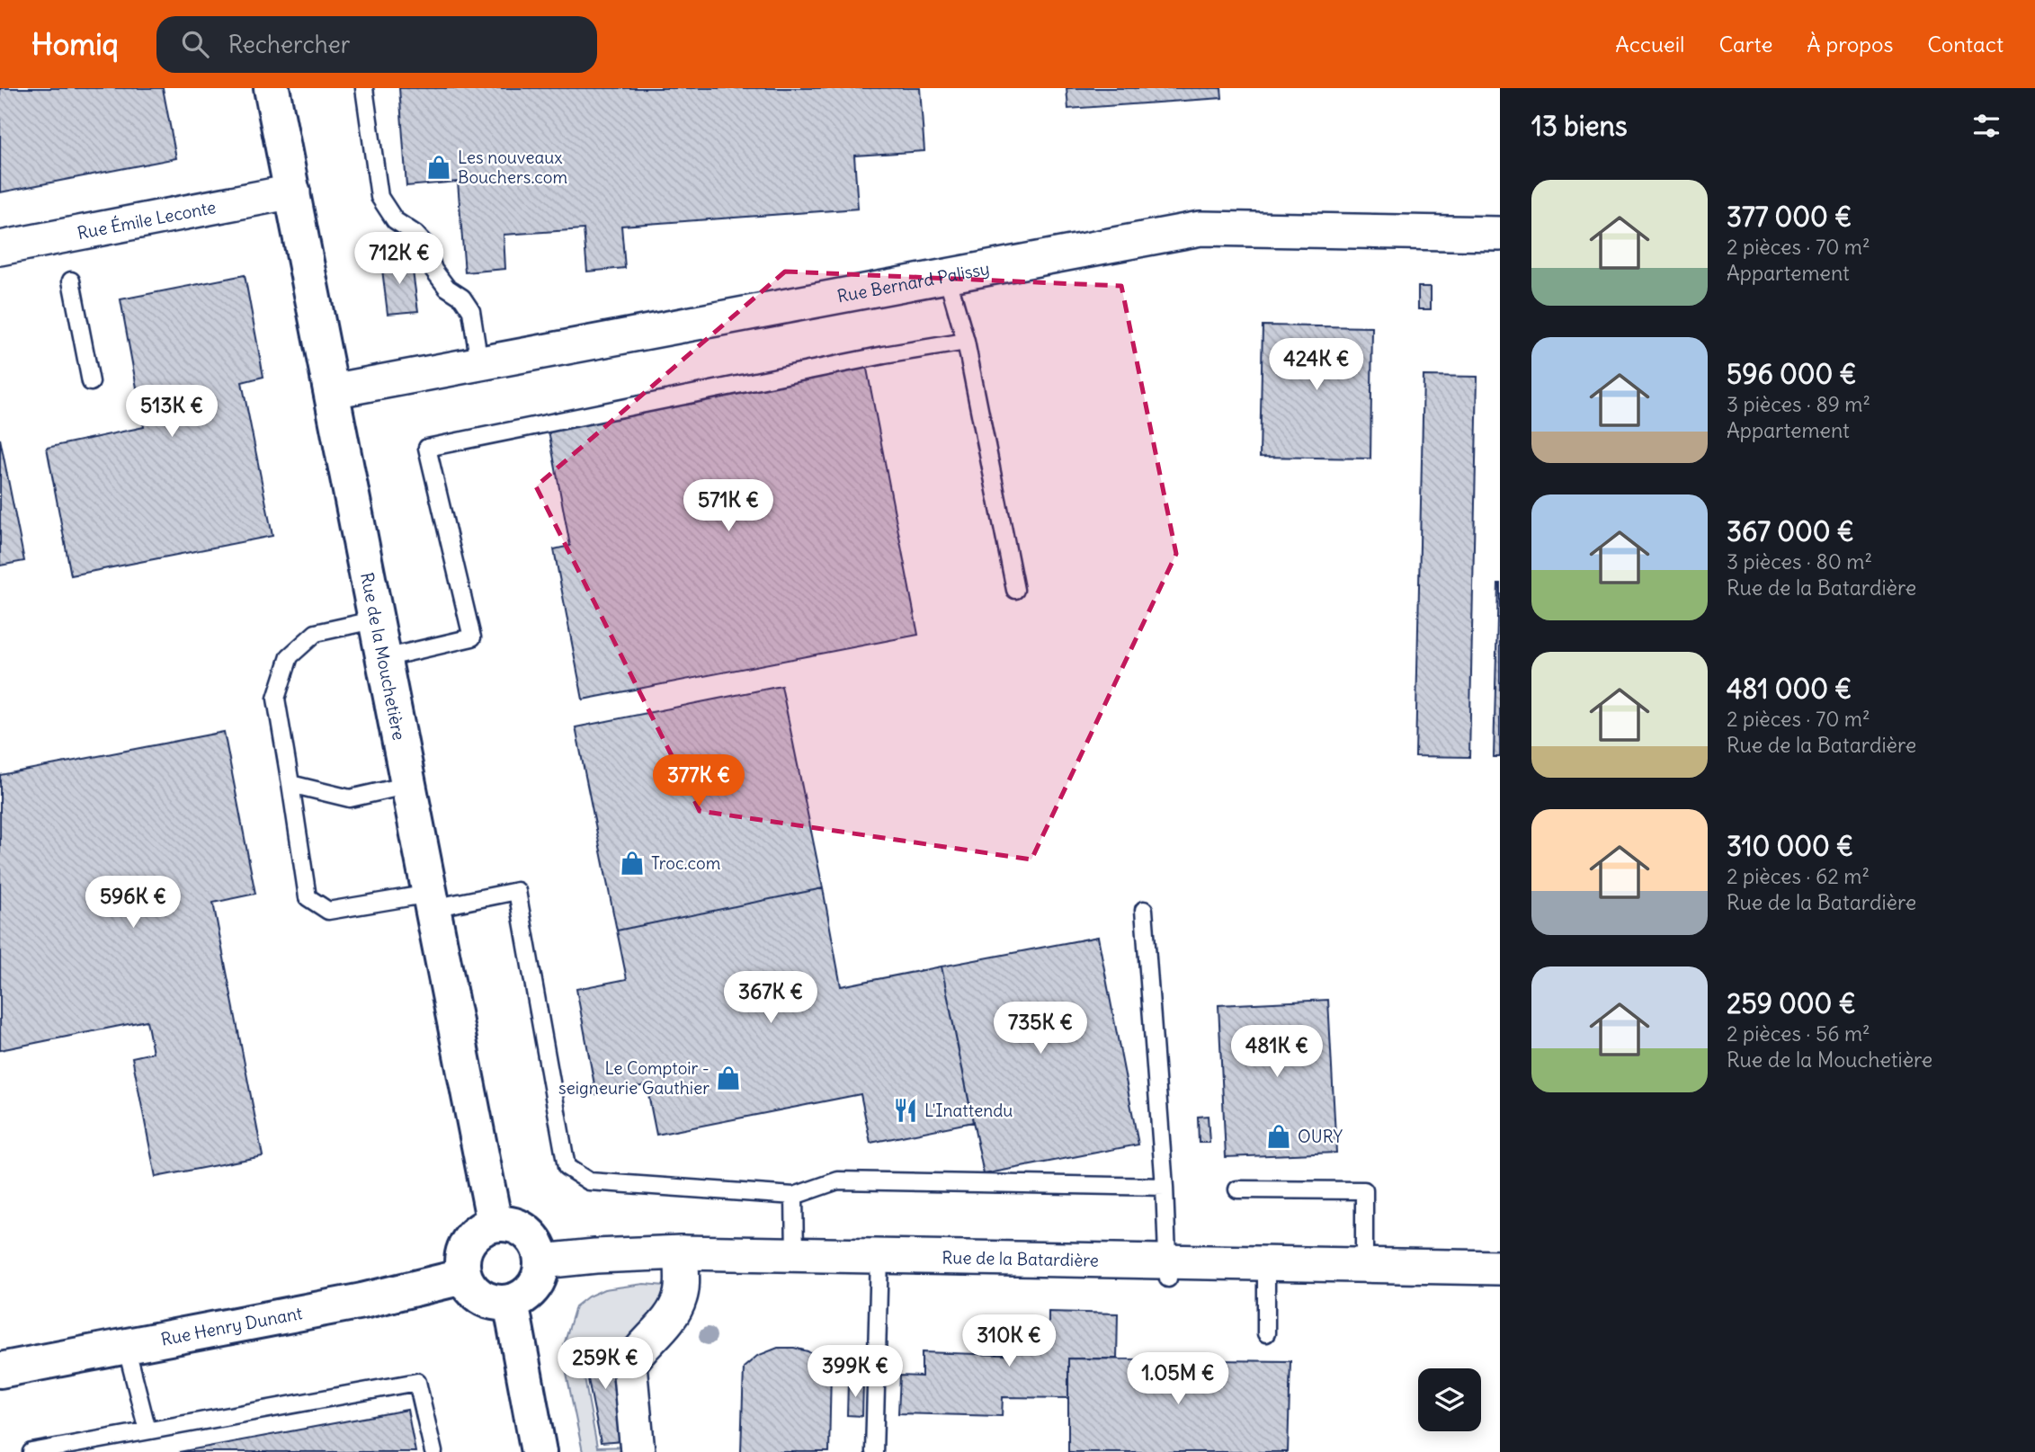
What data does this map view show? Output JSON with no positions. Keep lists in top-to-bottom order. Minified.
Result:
{"streets":{"street":["Rue Émile Leconte","Rue Bernard Palissy","Rue de la Mouchetière","Rue de la Batardière","Rue Henry Dunant"]},"crossings":[["Rue Émile Leconte","Rue de la Mouchetière"],["Rue Bernard Palissy","Rue de la Mouchetière"],["Rue de la Mouchetière","Rue de la Batardière"],["Rue de la Mouchetière","Rue Henry Dunant"],["Rue de la Batardière","Rue Henry Dunant"]],"places":{"shop":["Les nouveaux Bouchers.com","Troc.com","Le Comptoir - seigneurie Gauthier","OURY"],"restaurant":["L'Inattendu"]},"page":{"header":"Homiq","search":"Rechercher","nav":["Accueil","Carte","À propos","Contact"],"heading":"13 biens","list":[{"name":"377 000 €","note":"2 pièces · 70 m² · Appartement"},{"name":"596 000 €","note":"3 pièces · 89 m² · Appartement"},{"name":"367 000 €","note":"3 pièces · 80 m² · Rue de la Batardière"},{"name":"481 000 €","note":"2 pièces · 70 m² · Rue de la Batardière"},{"name":"310 000 €","note":"2 pièces · 62 m² · Rue de la Batardière"},{"name":"259 000 €","note":"2 pièces · 56 m² · Rue de la Mouchetière"}],"price":["712K €","424K €","513K €","571K €","377K €","596K €","367K €","735K €","481K €","310K €","259K €","399K €","1.05M €"]}}
